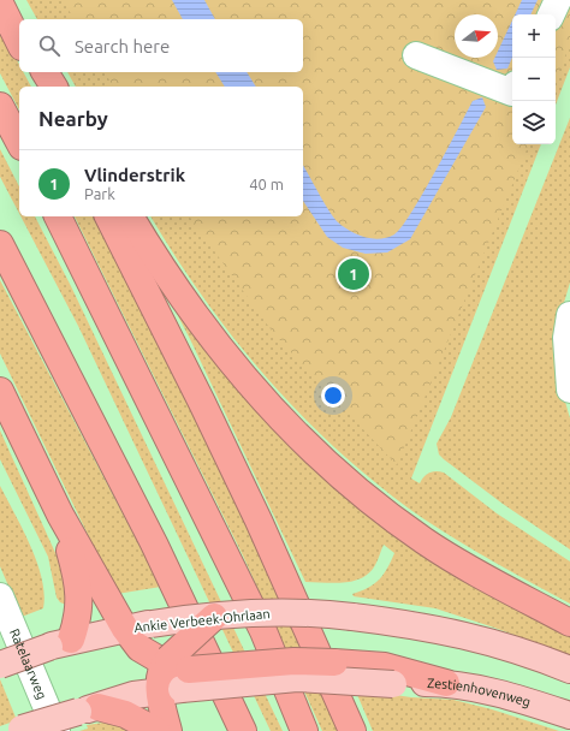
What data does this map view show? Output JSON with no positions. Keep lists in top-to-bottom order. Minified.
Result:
{"streets":{"main road":["Ankie Verbeek-Ohrlaan","Zestienhovenweg"],"street":["Ratelaarweg"]},"north":"right","page":{"map_buttons":["+","−"],"search":"Search here","heading":"Nearby","list":[{"mark":"1","name":"Vlinderstrik","note":"Park","value":"40 m"}],"pins":"1"}}
